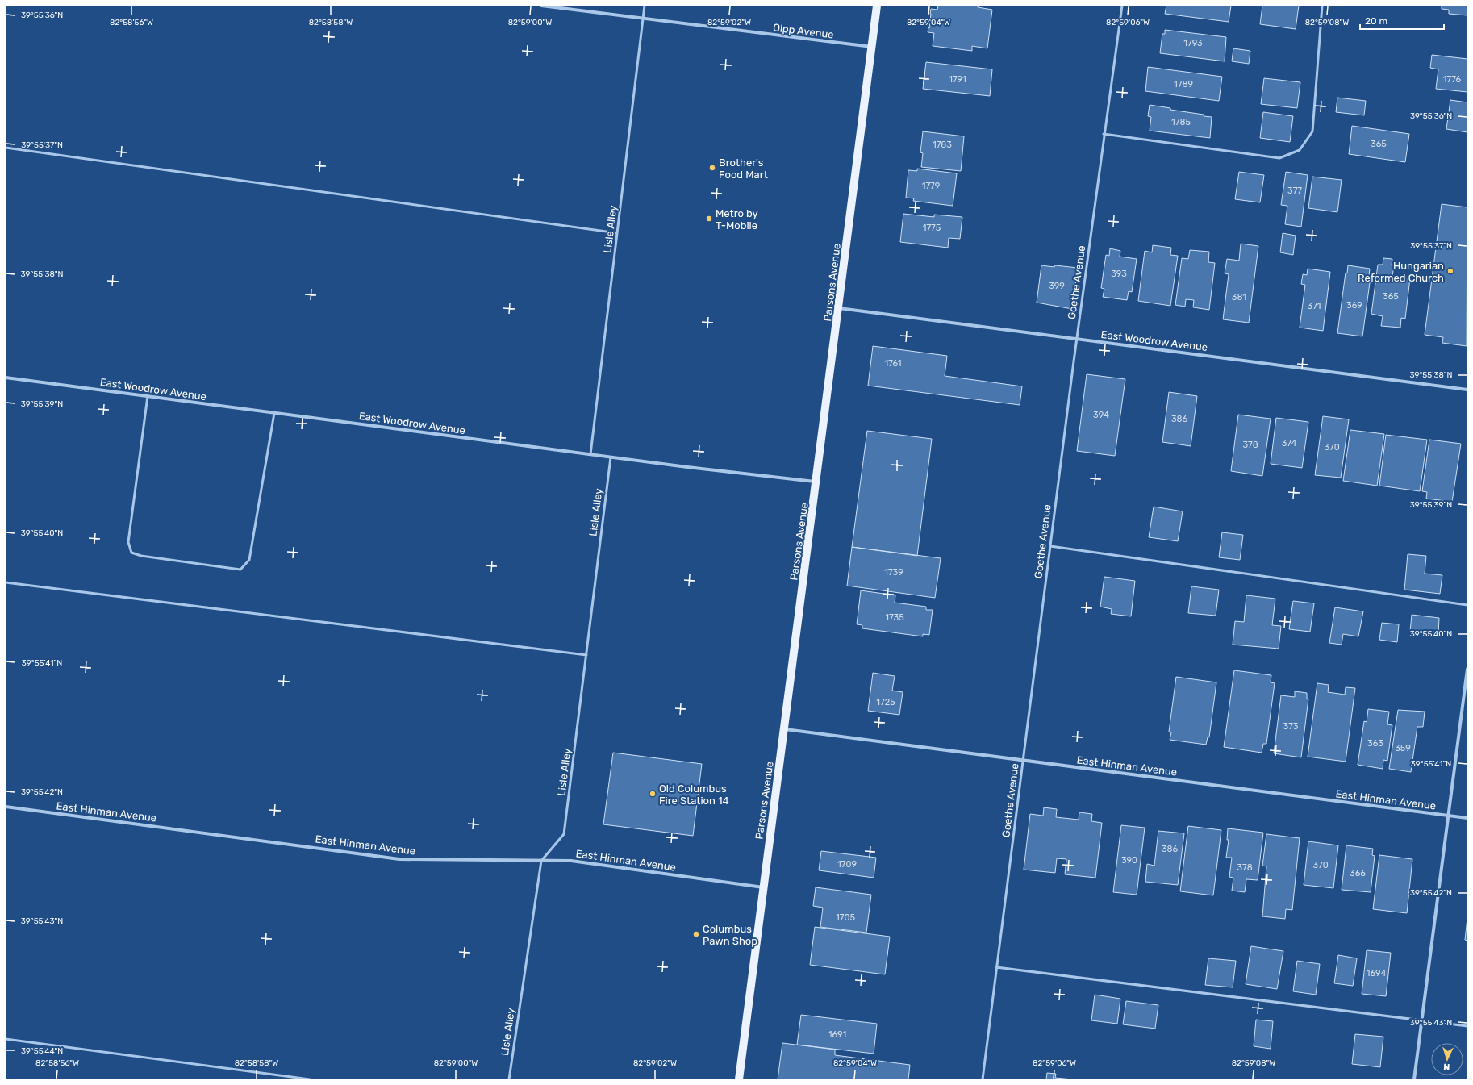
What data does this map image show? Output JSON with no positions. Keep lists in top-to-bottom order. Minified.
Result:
{"streets":{"main road":["Parsons Avenue"],"street":["Olpp Avenue","East Woodrow Avenue","East Hinman Avenue"],"lane":["Lisle Alley","Goethe Avenue"]},"crossings":[["Olpp Avenue","Lisle Alley"],["Olpp Avenue","Parsons Avenue"],["Lisle Alley","East Woodrow Avenue"],["Lisle Alley","East Hinman Avenue"],["Parsons Avenue","East Woodrow Avenue"],["Parsons Avenue","East Hinman Avenue"],["Goethe Avenue","East Woodrow Avenue"],["Goethe Avenue","East Hinman Avenue"]],"places":["Brother's Food Mart","Metro by T-Mobile","Hungarian Reformed Church","Old Columbus Fire Station 14","Columbus Pawn Shop"],"house_numbers":["1793","1791","1776","1789","1785","365","1783","1779","377","1775","393","399","365","381","369","371","1761","394","386","374","378","370","1739","1735","1725","373","363","359","386","390","1709","370","378","366","1705","1694","1691"],"scale_bar":"20 m","north":"bottom","coordinates":["39°55'36\"N","82°58'56\"W","82°58'58\"W","82°59'00\"W","82°59'02\"W","82°59'04\"W","82°59'06\"W","82°59'08\"W","39°55'37\"N","39°55'38\"N","39°55'39\"N","39°55'40\"N","39°55'41\"N","39°55'42\"N","39°55'43\"N","39°55'44\"N"]}
